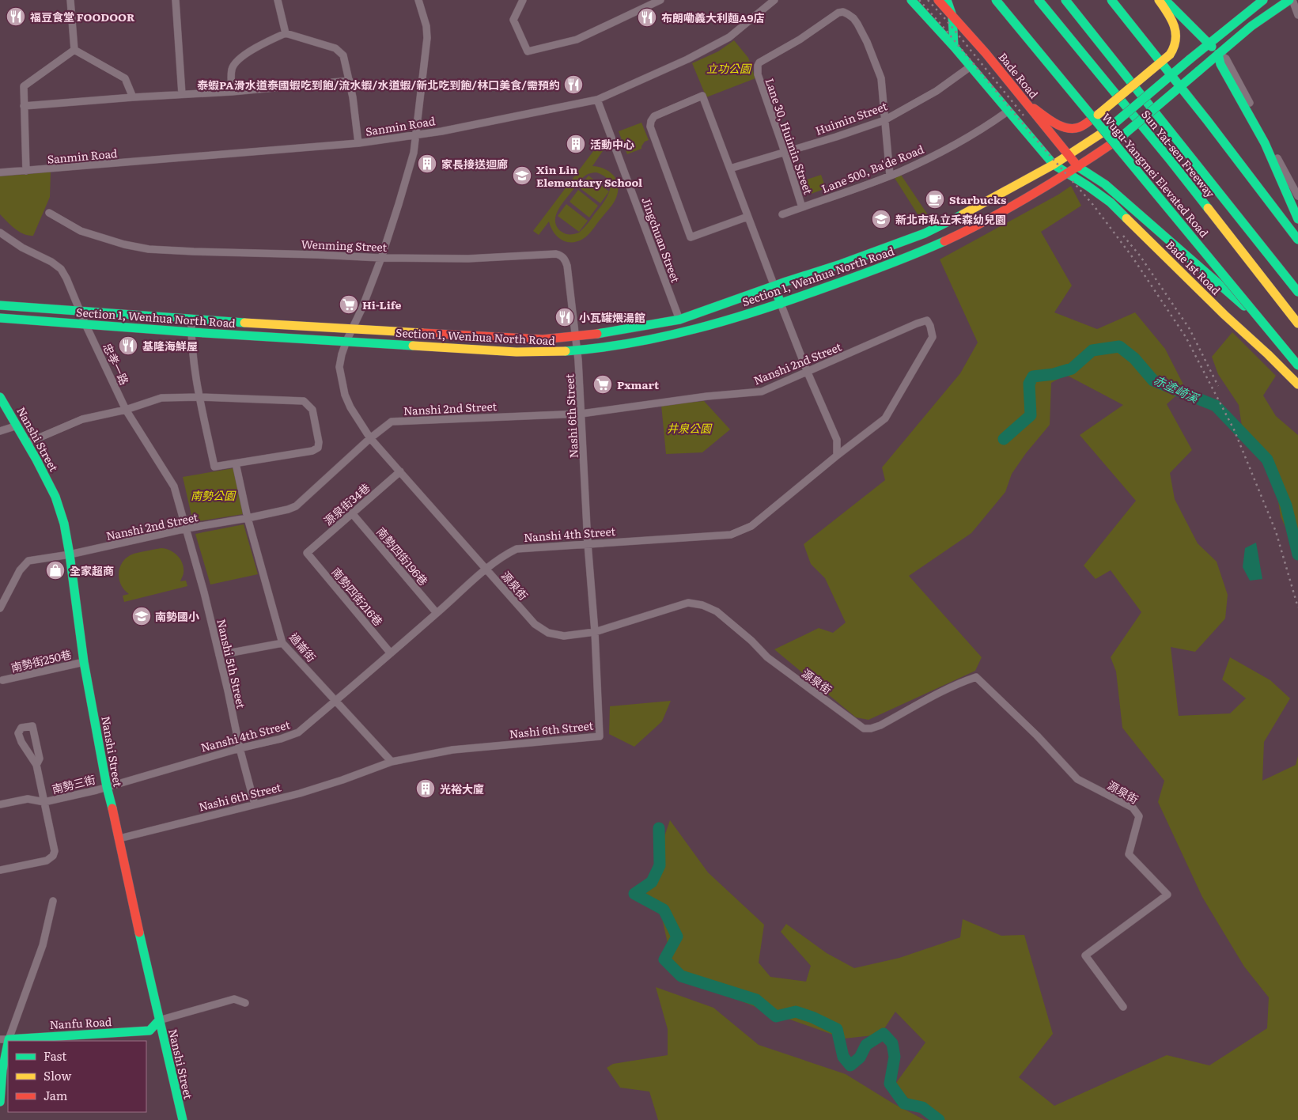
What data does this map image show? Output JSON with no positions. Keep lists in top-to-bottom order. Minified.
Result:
{"streets":{"main road":["Bade Road","Sun Yat-sen Freeway","Wugu-Yangmei Elevated Road","Bade 1st Road","Section 1, Wenhua North Road","Nanshi Street","Nanfu Road"],"street":["Huimin Street","Sanmin Road","Lane 30, Huimin Street","Lane 500, Ba'de Road","Jingchuan Street","Wenming Street","Nanshi 2nd Street","忠孝一路","Nashi 6th Street","源泉街34巷","Nanshi 4th Street","南勢四街196巷","源泉街","南勢四街216巷","過崙街","南勢街250巷","Nanshi 5th Street","南勢三街"]},"crossings":[["Bade Road","Section 1, Wenhua North Road"],["Huimin Street","Lane 30, Huimin Street"],["Sanmin Road","Jingchuan Street"],["Sanmin Road","源泉街"],["Lane 30, Huimin Street","Lane 500, Ba'de Road"],["Jingchuan Street","Section 1, Wenhua North Road"],["Wenming Street","Section 1, Wenhua North Road"],["Wenming Street","Nashi 6th Street"],["Wenming Street","源泉街"],["Bade 1st Road","Section 1, Wenhua North Road"],["Section 1, Wenhua North Road","忠孝一路"],["Section 1, Wenhua North Road","Nashi 6th Street"],["Section 1, Wenhua North Road","源泉街"],["Nanshi 2nd Street","忠孝一路"],["Nanshi 2nd Street","Nashi 6th Street"],["Nanshi 2nd Street","Nanshi Street"],["Nanshi 2nd Street","Nanshi 4th Street"],["Nanshi 2nd Street","源泉街"],["Nanshi 2nd Street","過崙街"],["Nanshi 2nd Street","Nanshi 5th Street"],["忠孝一路","Nanshi 5th Street"],["Nashi 6th Street","Nanshi Street"],["Nashi 6th Street","Nanshi 4th Street"],["Nashi 6th Street","源泉街"],["Nashi 6th Street","過崙街"],["Nashi 6th Street","Nanshi 5th Street"],["Nanshi Street","Nanshi 4th Street"],["Nanshi Street","南勢街250巷"],["Nanshi Street","南勢三街"],["Nanshi Street","Nanfu Road"],["源泉街34巷","南勢四街196巷"],["源泉街34巷","源泉街"],["源泉街34巷","南勢四街216巷"],["Nanshi 4th Street","南勢四街196巷"],["Nanshi 4th Street","源泉街"],["Nanshi 4th Street","南勢四街216巷"],["Nanshi 4th Street","過崙街"],["Nanshi 4th Street","Nanshi 5th Street"],["Nanshi 4th Street","南勢三街"]],"water":["赤塗崎溪"],"parks":["立功公園","井泉公園","南勢公園"],"places":{"restaurant":["福豆食堂 FOODOOR","布朗嘞義大利麵A9店","泰蝦PA滑水道泰國蝦吃到飽/流水蝦/水道蝦/新北吃到飽/林口美食/需預約","小瓦罐煨湯館","基隆海鮮屋"],"building":["活動中心","家長接送迴廊","光裕大廈"],"school or university":["Xin Lin Elementary School","新北市私立禾森幼兒園","南勢國小"],"cafe":["Starbucks"],"supermarket":["Hi-Life","Pxmart"],"shop":["全家超商"]},"legend":["Fast","Slow","Jam"]}
